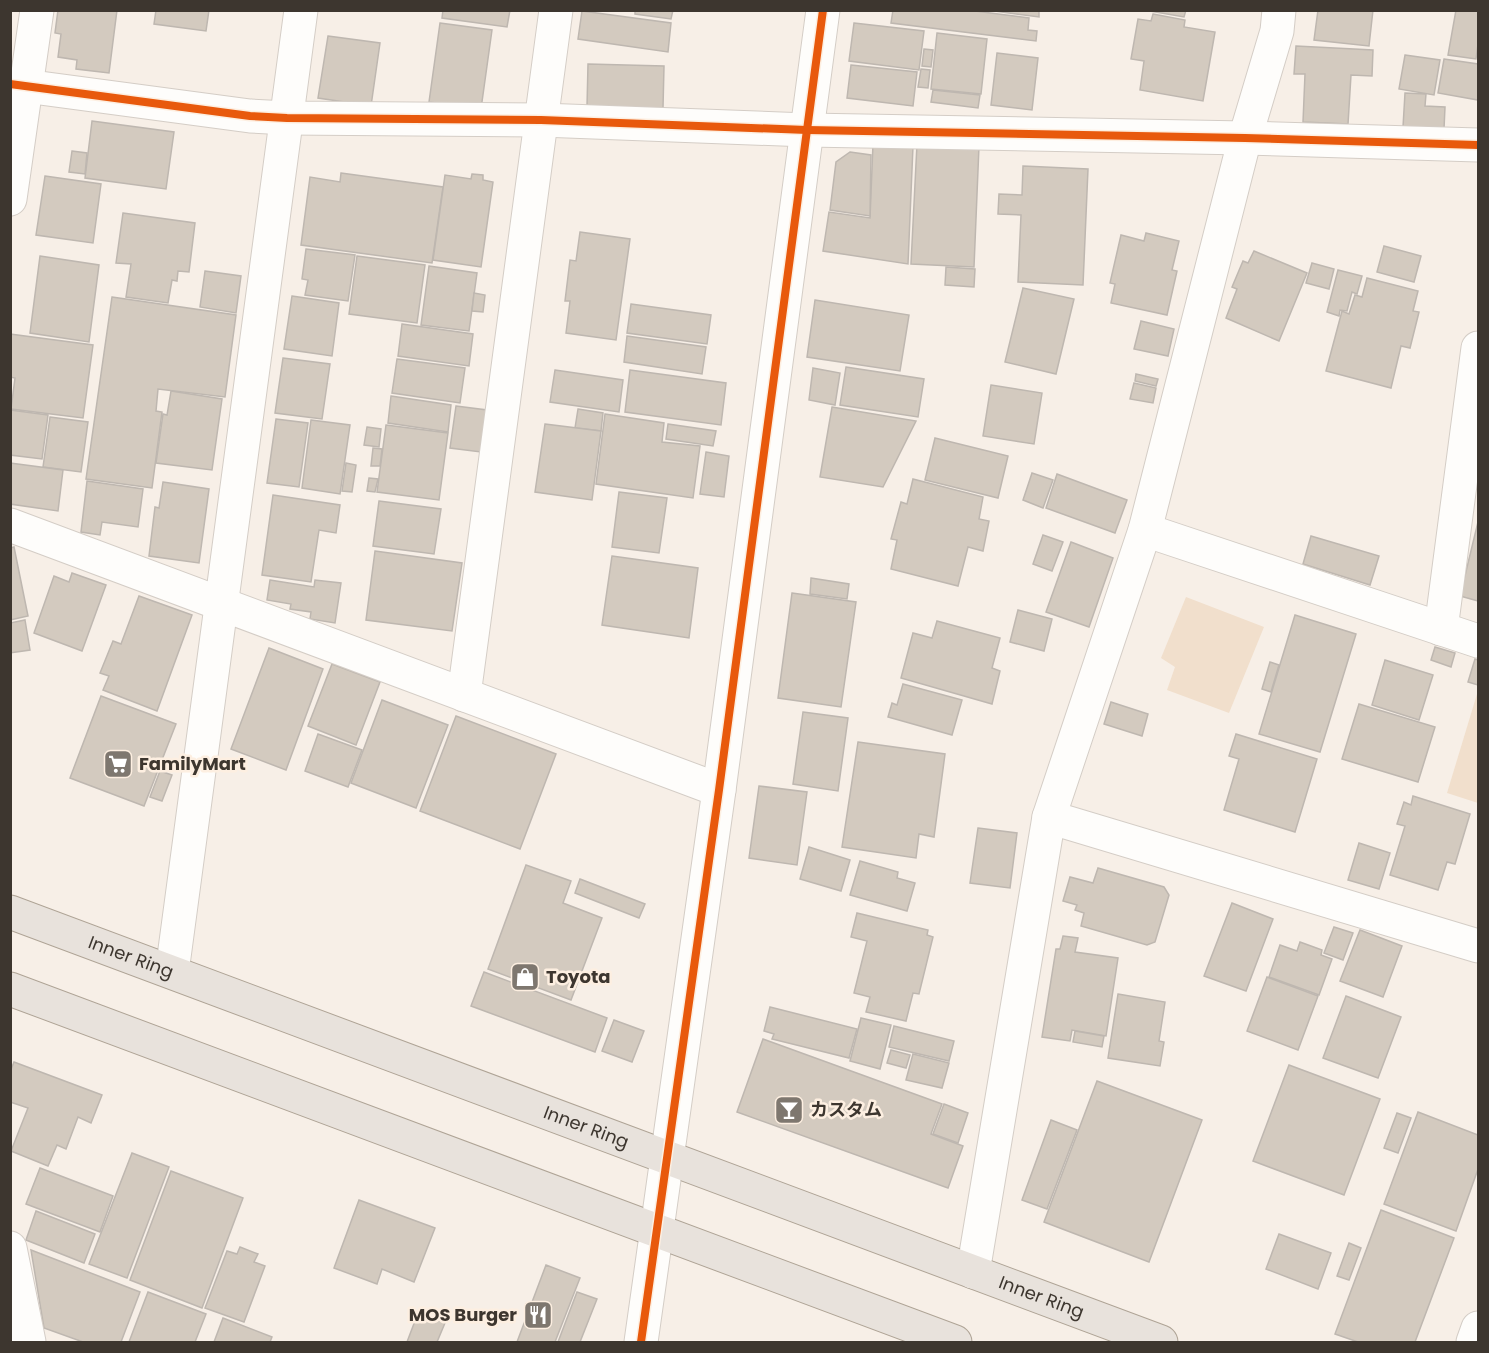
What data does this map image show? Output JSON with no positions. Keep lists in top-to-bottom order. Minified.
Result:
{"streets":{"main road":["Inner Ring"]},"places":{"supermarket":["FamilyMart"],"shop":["Toyota"],"bar":["カスタム"],"restaurant":["MOS Burger"]}}
